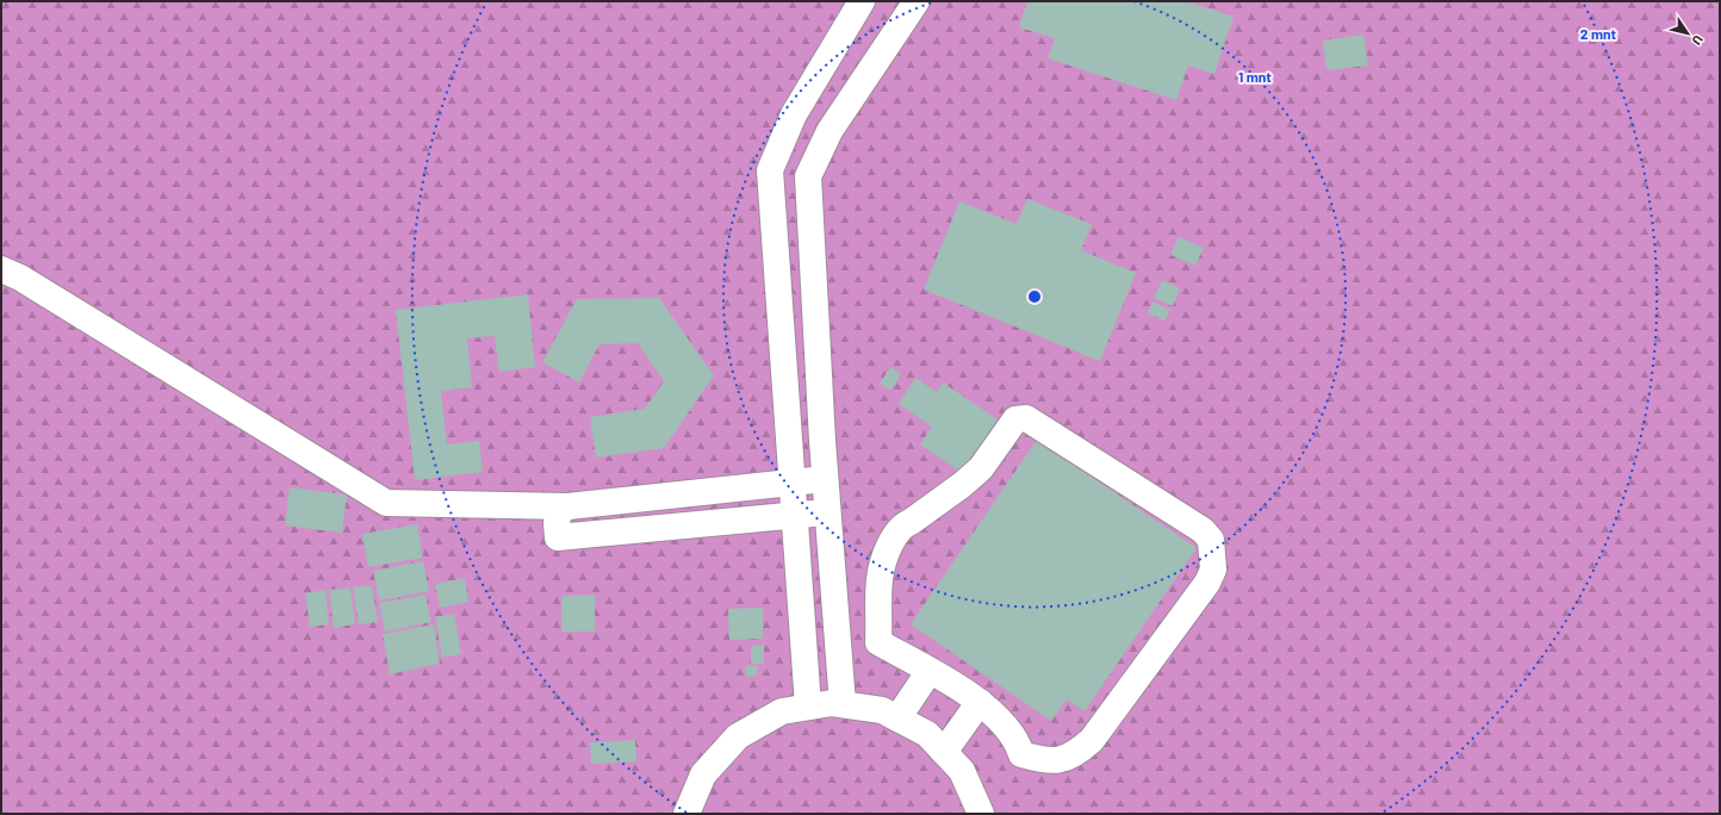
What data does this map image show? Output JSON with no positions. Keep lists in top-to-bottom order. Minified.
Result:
{"north":"bottom right","rings":["2 mnt","1 mnt"]}
